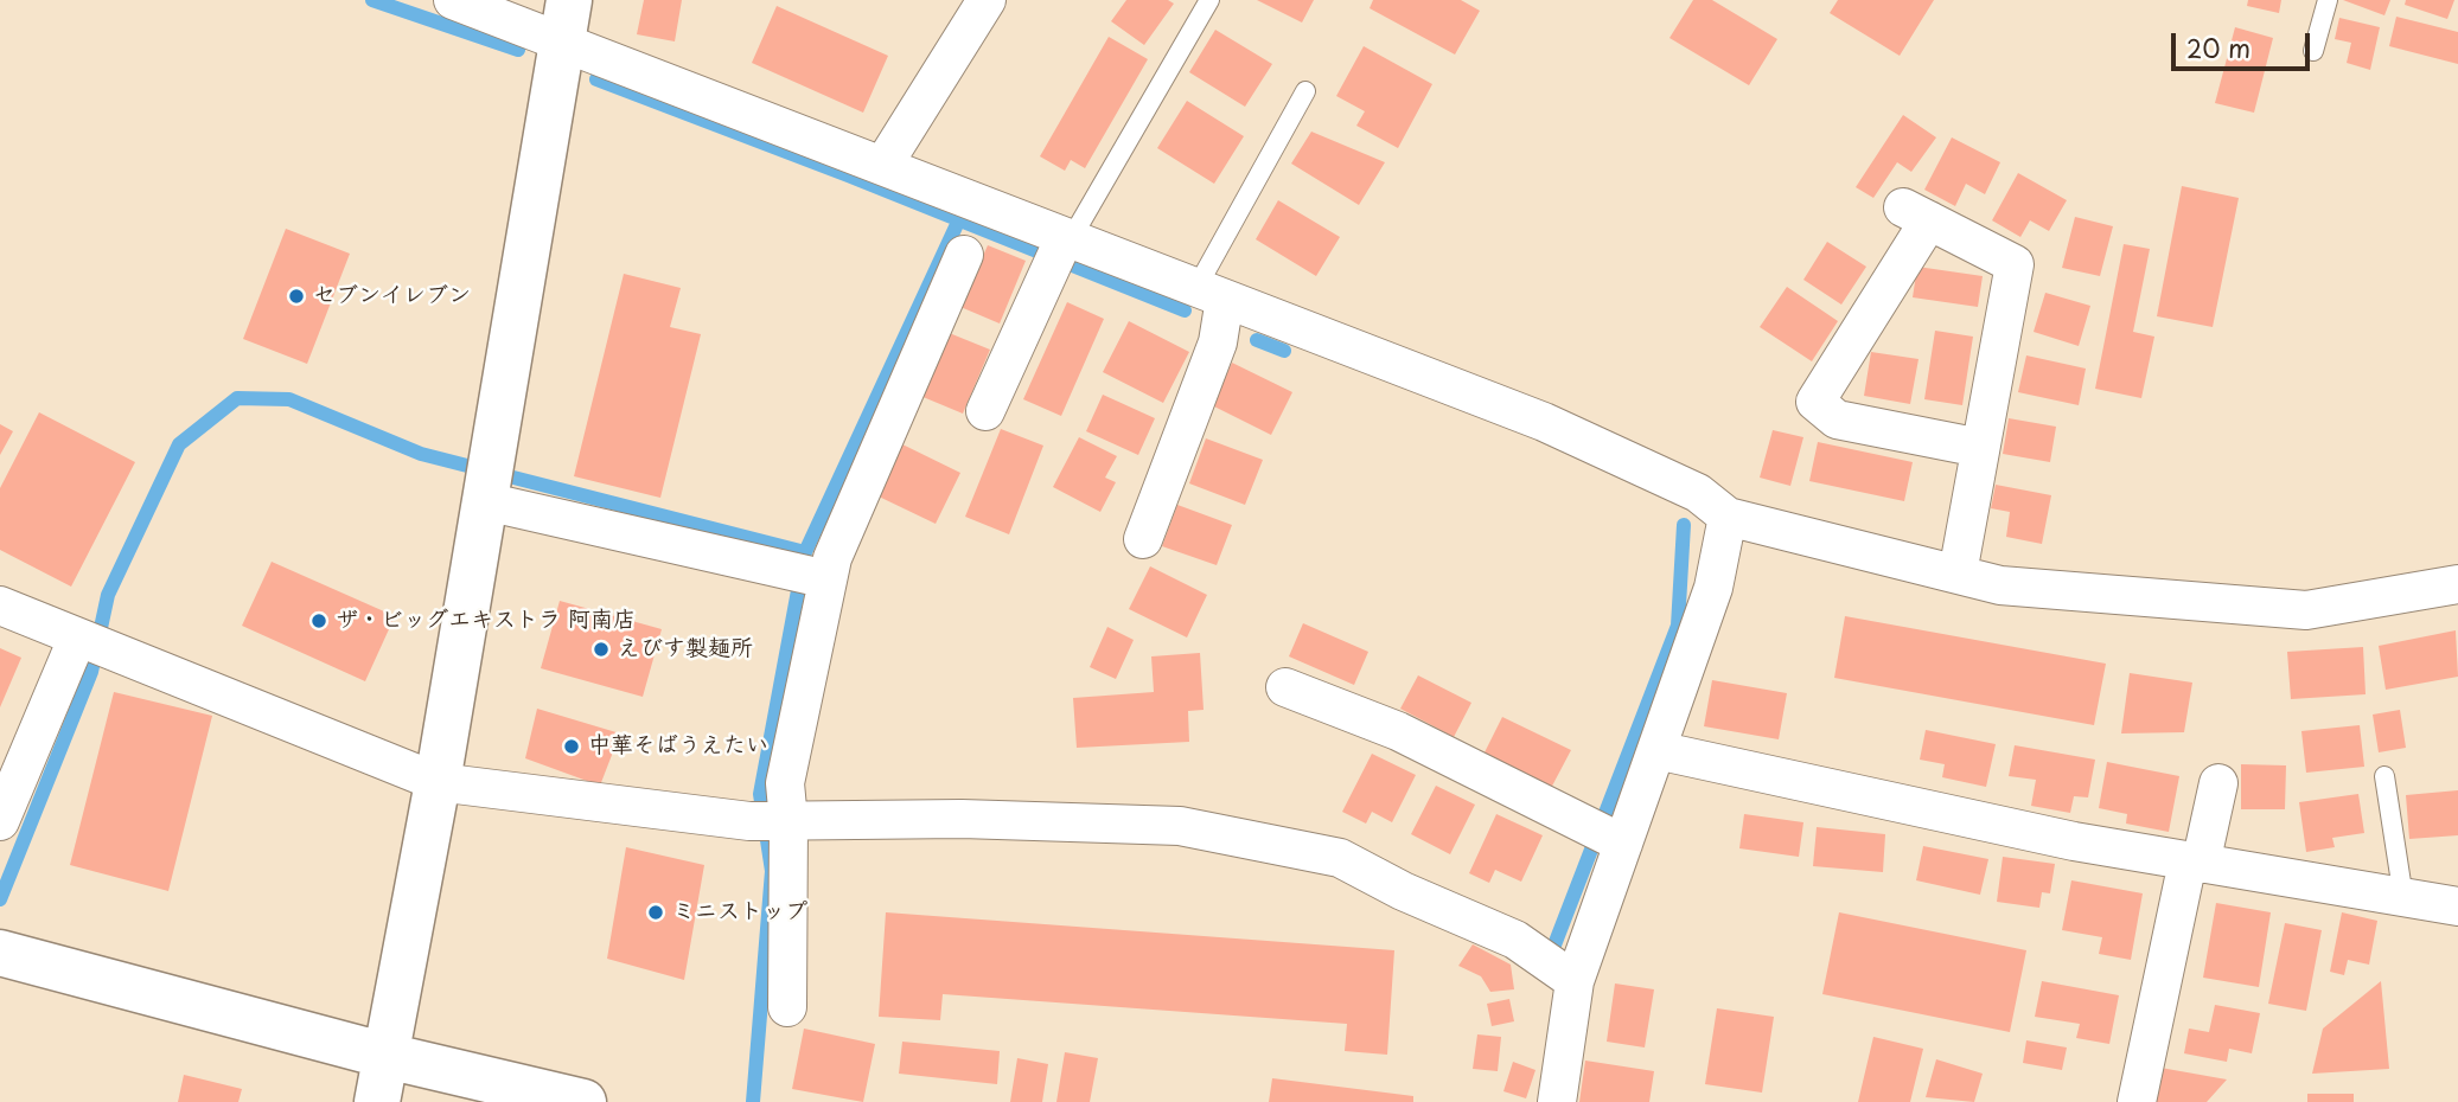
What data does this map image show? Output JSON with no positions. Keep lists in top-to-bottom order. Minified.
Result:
{"places":["セブンイレブン","ザ・ビッグエキストラ 阿南店","えびす製麺所","中華そばうえたい","ミニストップ"],"scale_bar":"20 m"}
